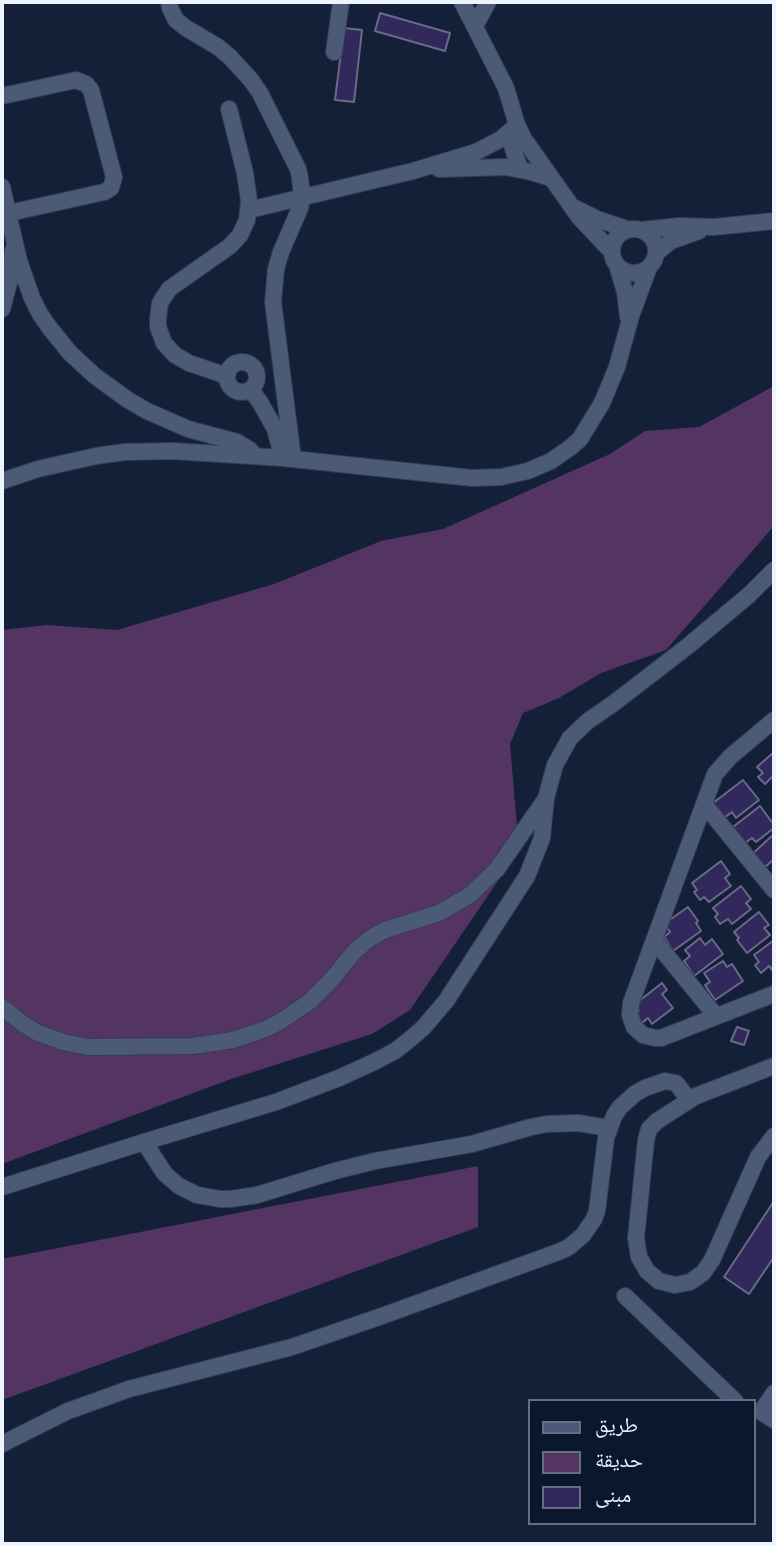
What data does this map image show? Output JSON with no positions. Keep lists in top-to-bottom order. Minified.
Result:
{"legend":["طريق","حديقة","مبنى"]}
